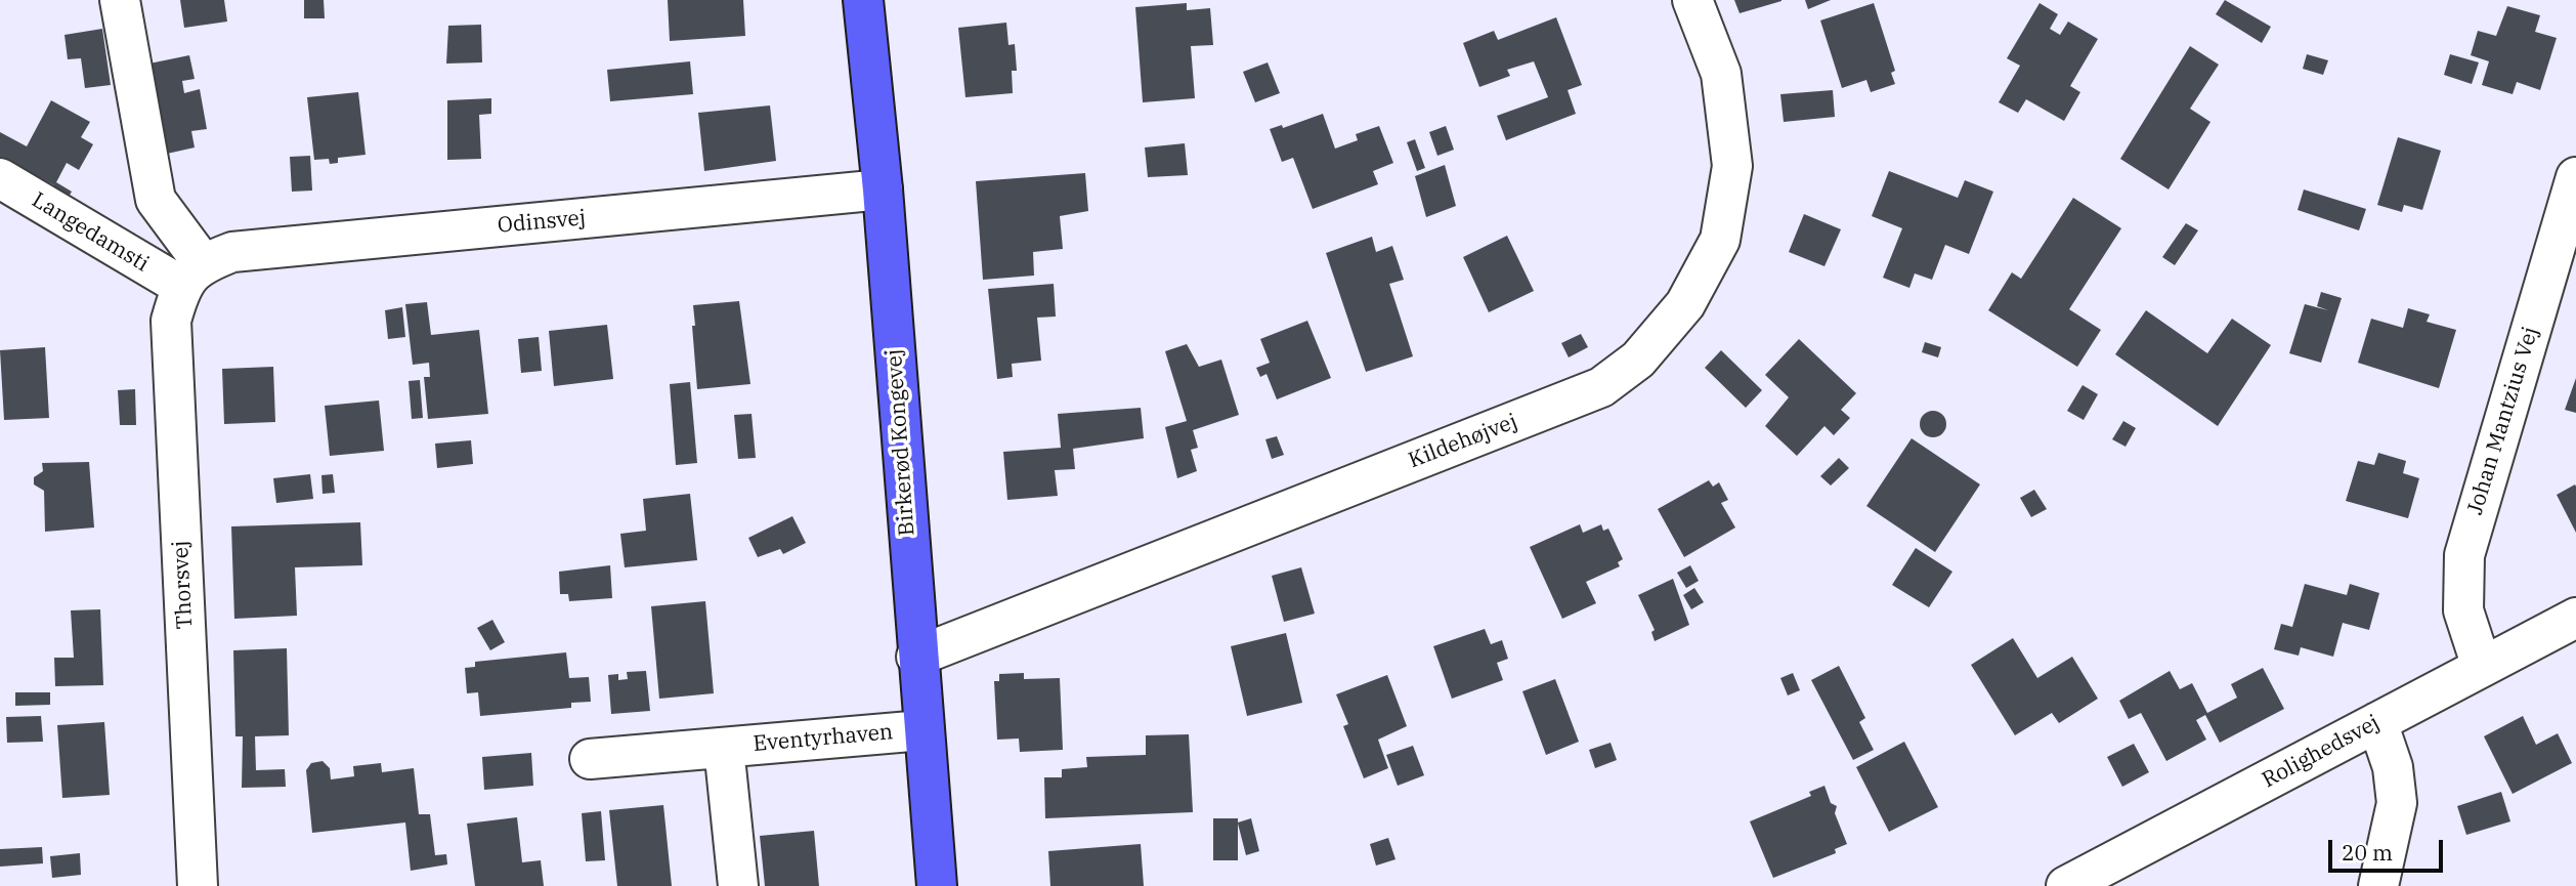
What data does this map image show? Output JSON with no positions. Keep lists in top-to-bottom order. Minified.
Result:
{"streets":{"main road":["Birkerød Kongevej"],"street":["Odinsvej","Langedamsti","Johan Mantzius Vej","Kildehøjvej","Thorsvej","Eventyrhaven","Rolighedsvej"]},"crossings":[["Odinsvej","Langedamsti"],["Odinsvej","Birkerød Kongevej"],["Odinsvej","Thorsvej"],["Langedamsti","Thorsvej"],["Johan Mantzius Vej","Rolighedsvej"],["Kildehøjvej","Birkerød Kongevej"],["Birkerød Kongevej","Eventyrhaven"]],"scale_bar":"20 m"}
